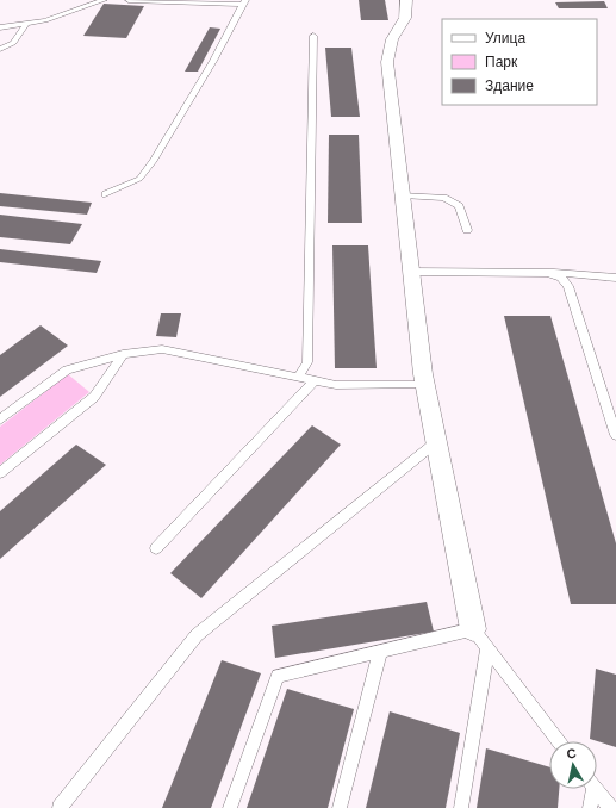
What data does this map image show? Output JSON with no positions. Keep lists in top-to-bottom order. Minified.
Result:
{"legend":["Улица","Парк","Здание"],"north":"top"}
